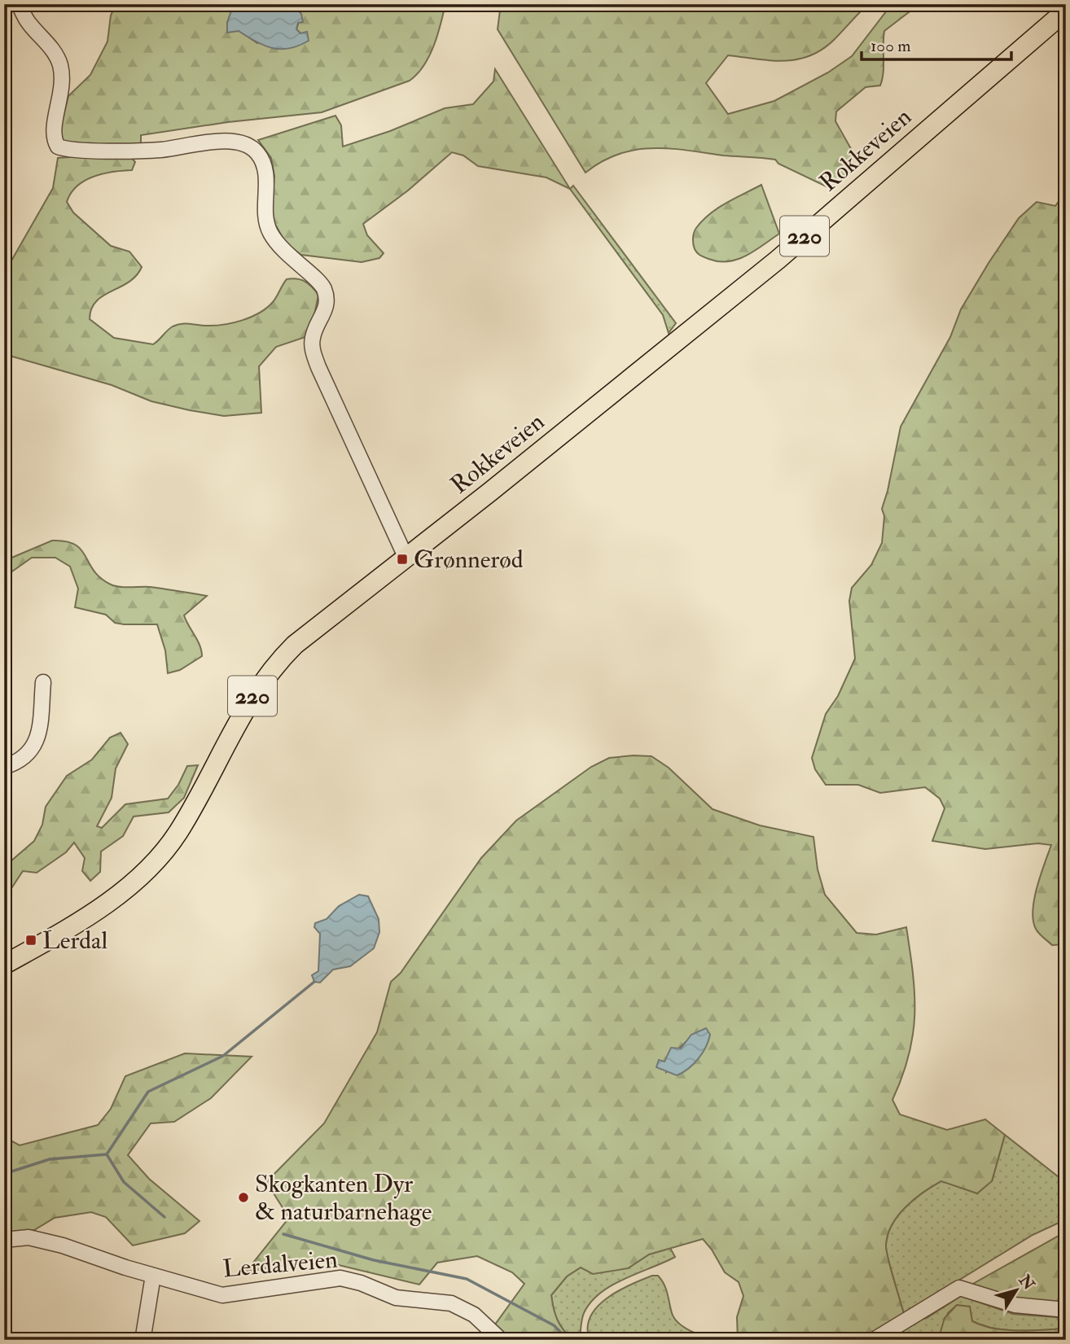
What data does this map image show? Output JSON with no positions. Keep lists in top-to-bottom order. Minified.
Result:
{"streets":{"main road":["Rokkeveien","220"],"street":["Lerdalveien"]},"places":{"transit":["Grønnerød","Lerdal"],"other":["Skogkanten Dyr & naturbarnehage"]},"scale_bar":"100 m","north":"top right"}
